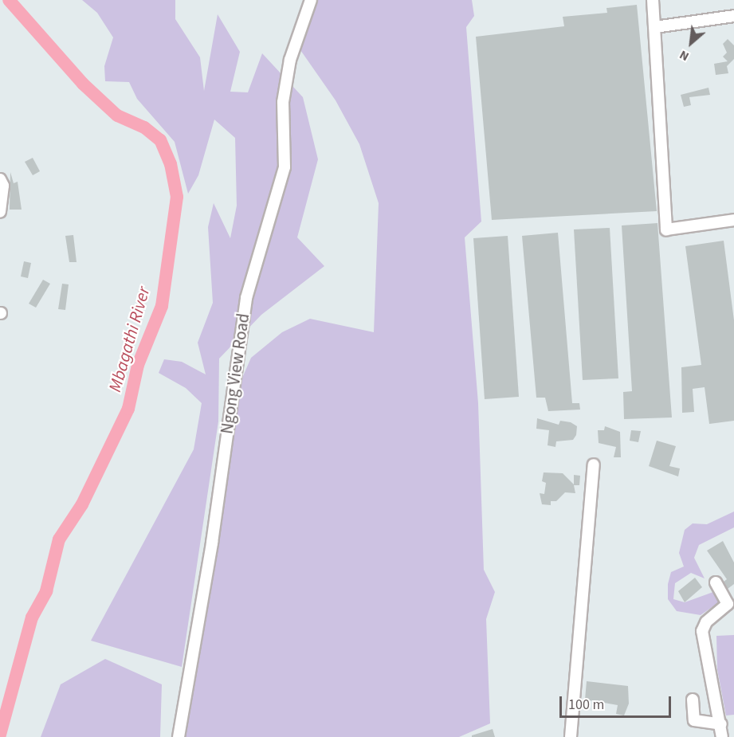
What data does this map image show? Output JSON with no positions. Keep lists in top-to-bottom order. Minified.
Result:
{"streets":{"street":["Ngong View Road"]},"water":["Mbagathi River"],"scale_bar":"100 m","north":"bottom left"}
